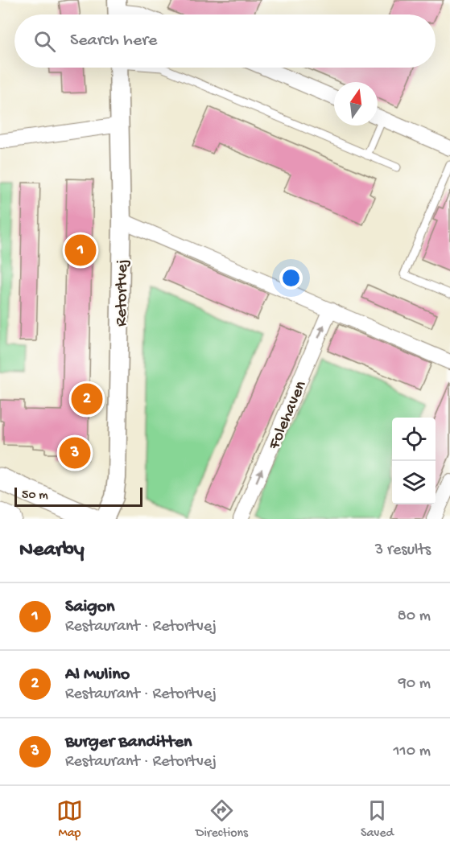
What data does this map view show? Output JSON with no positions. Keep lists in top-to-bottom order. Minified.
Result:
{"streets":{"street":["Retortvej","Folehaven"]},"one_way":["Folehaven"],"scale_bar":"50 m","north":"top","page":{"search":"Search here","pins":["1","2","3"],"scale":"50 m","heading":["Nearby","3 results"],"list":[{"mark":"1","name":"Saigon","note":"Restaurant · Retortvej","value":"80 m"},{"mark":"2","name":"Al Mulino","note":"Restaurant · Retortvej","value":"90 m"},{"mark":"3","name":"Burger Banditten","note":"Restaurant · Retortvej","value":"110 m"}],"nav":["Map","Directions","Saved"]}}
